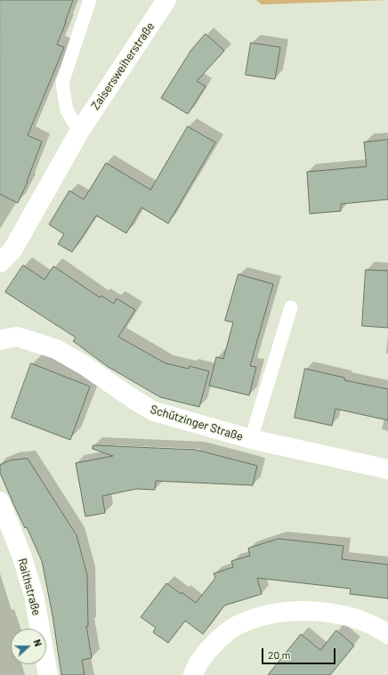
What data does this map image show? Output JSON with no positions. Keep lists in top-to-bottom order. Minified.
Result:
{"streets":{"street":["Zaisersweiherstraße","Schützinger Straße","Raithstraße"]},"scale_bar":"20 m","north":"right"}
